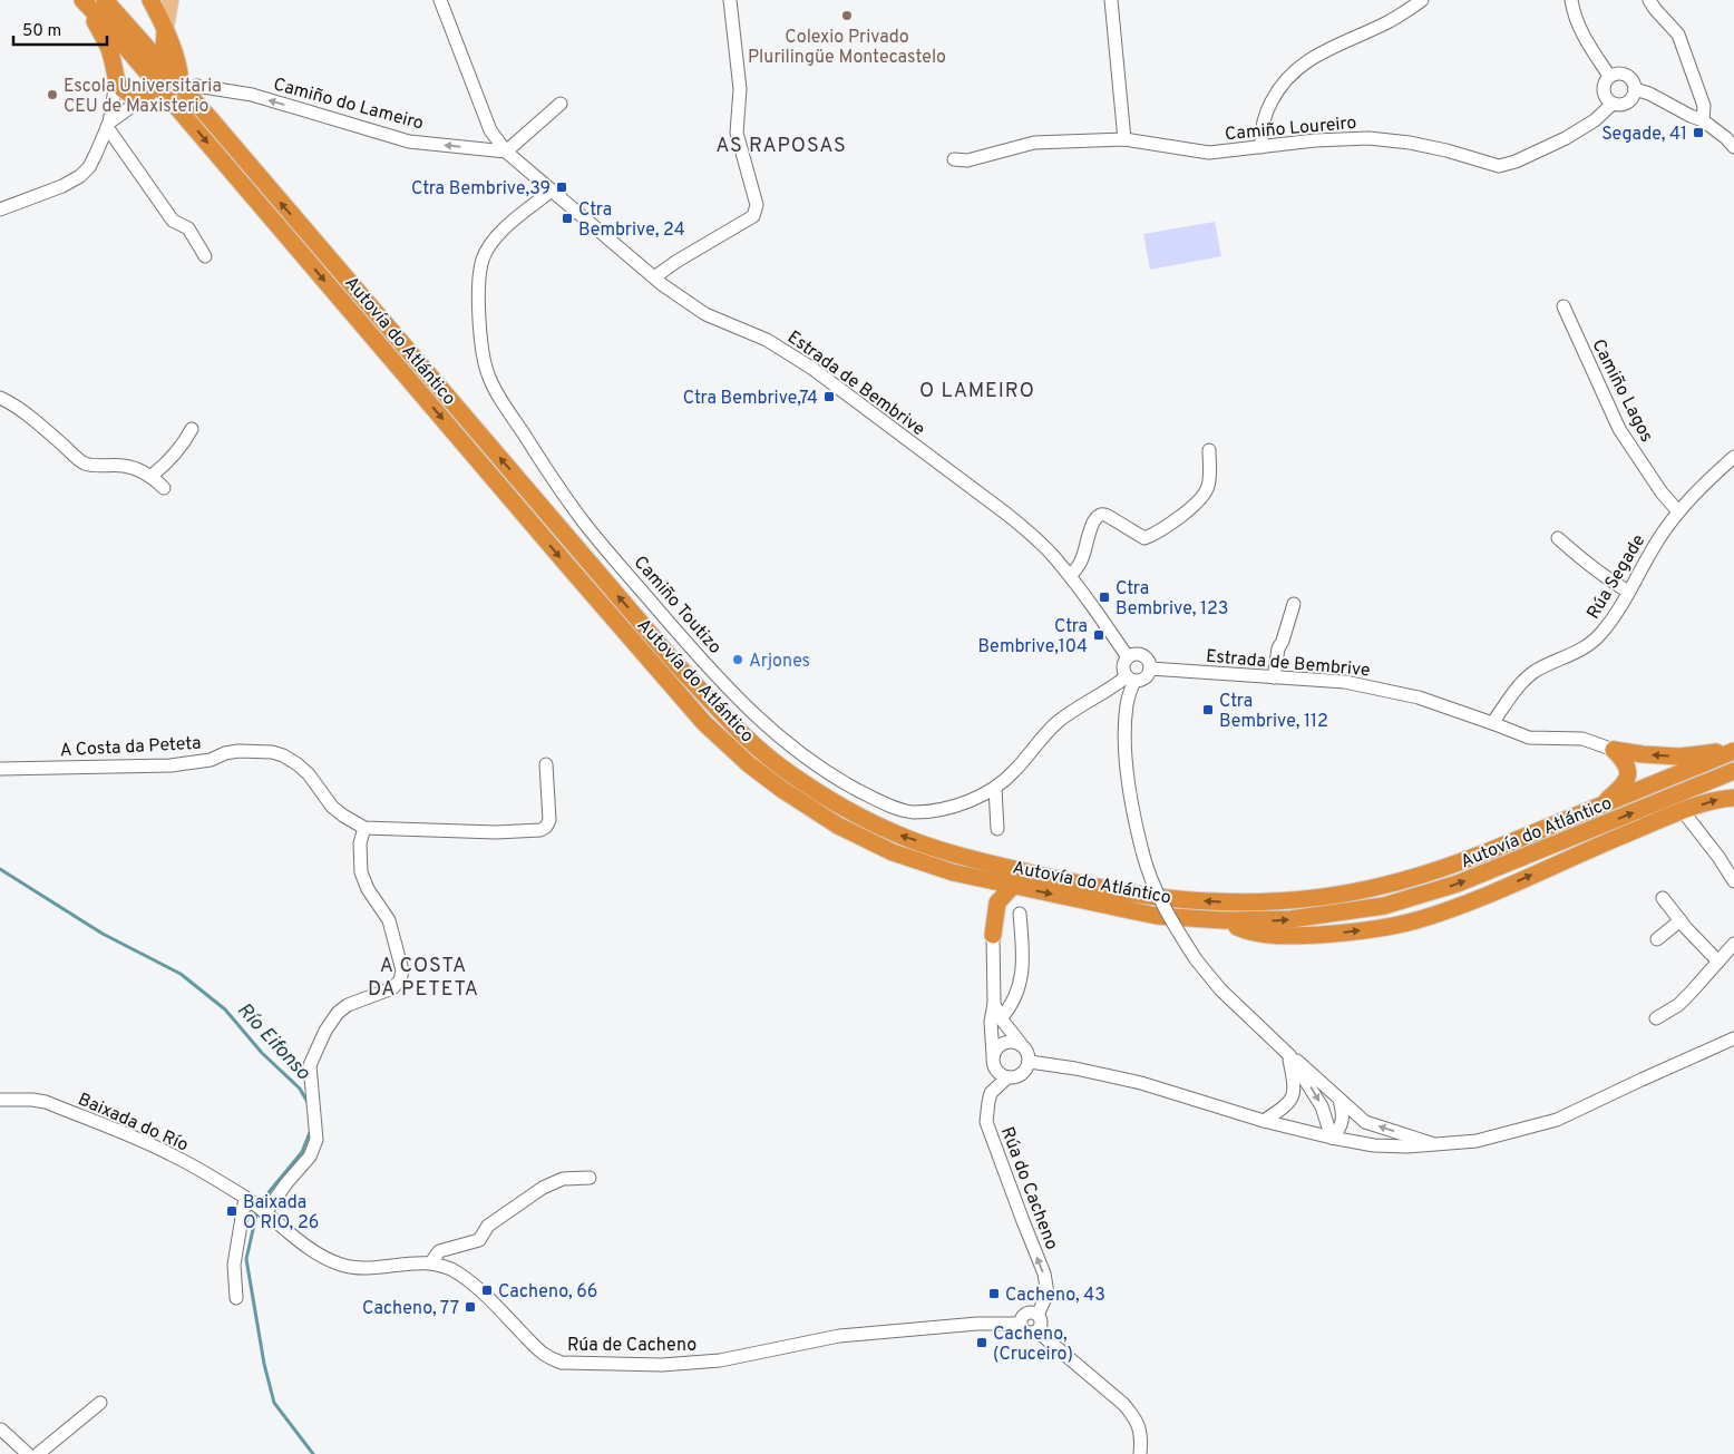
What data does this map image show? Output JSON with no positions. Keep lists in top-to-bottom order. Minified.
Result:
{"streets":{"highway":["Autovía do Atlántico"],"street":["Camiño do Lameiro","Camiño Loureiro","Estrada de Bembrive","Camiño Lagos","Rúa Segade","Camiño Toutizo","A Costa da Peteta","Baixada do Río","Rúa do Cacheno","Rúa de Cacheno"]},"crossings":[["Camiño do Lameiro","Autovía do Atlántico"],["Camiño do Lameiro","Estrada de Bembrive"],["Estrada de Bembrive","Rúa Segade"],["Estrada de Bembrive","Camiño Toutizo"],["Camiño Lagos","Rúa Segade"],["Baixada do Río","Rúa de Cacheno"],["Rúa do Cacheno","Rúa de Cacheno"]],"one_way":["Camiño do Lameiro","Rúa do Cacheno"],"districts":["AS RAPOSAS","O LAMEIRO","A COSTA DA PETETA"],"water":["Río Eifonso"],"places":{"other":["Colexio Privado Plurilingüe Montecastelo","Escola Universitaria CEU de Maxisterio","Arjones"],"transit":["Segade, 41","Ctra Bembrive,39","Ctra Bembrive, 24","Ctra Bembrive,74","Ctra Bembrive, 123","Ctra Bembrive,104","Ctra Bembrive, 112","Baixada O RIO, 26","Cacheno, 66","Cacheno, 43","Cacheno, 77","Cacheno, (Cruceiro)"]},"scale_bar":"50 m"}
